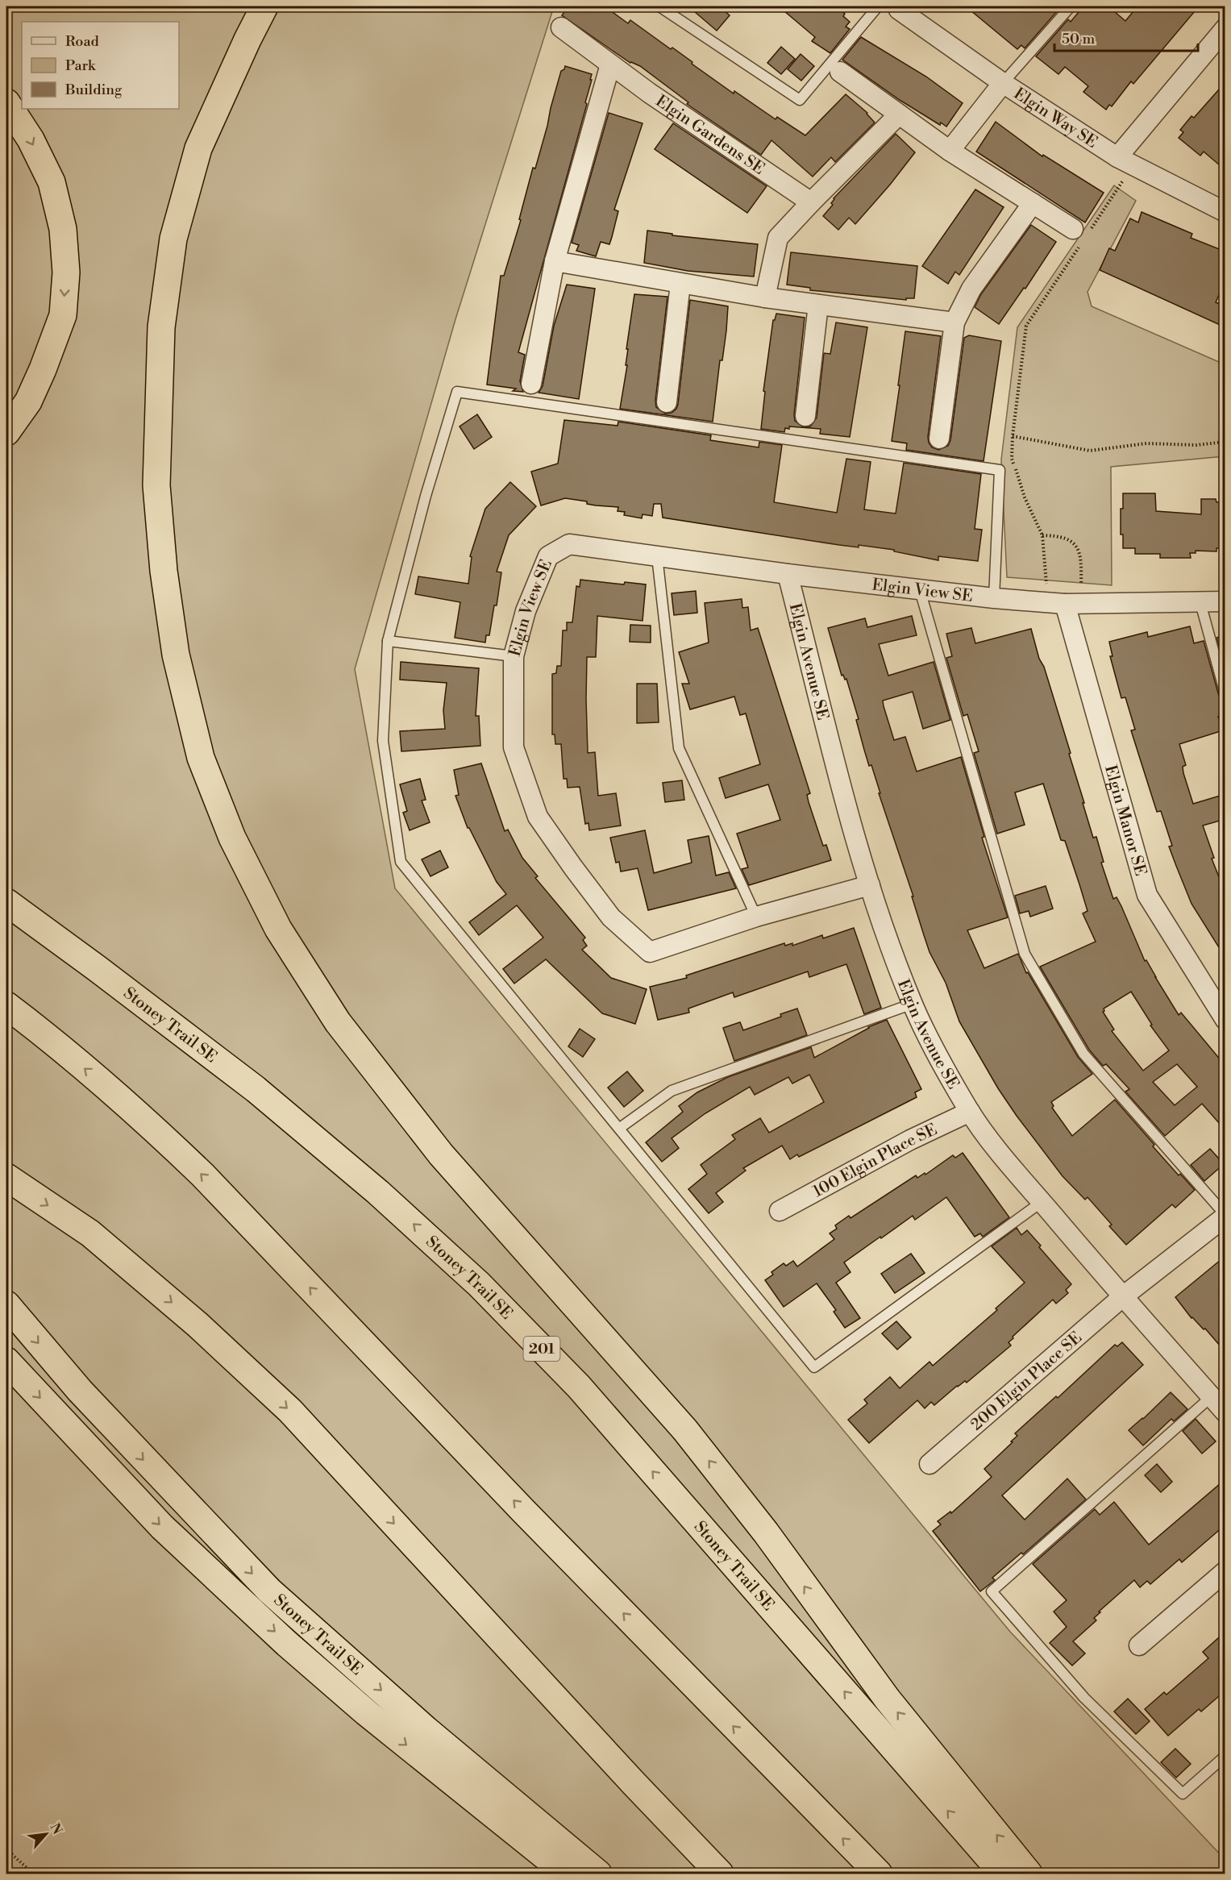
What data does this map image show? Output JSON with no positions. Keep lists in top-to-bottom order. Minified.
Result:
{"streets":{"highway":["Stoney Trail SE","201"],"street":["Elgin Way SE","Elgin Gardens SE","Elgin View SE","Elgin Avenue SE","Elgin Manor SE","100 Elgin Place SE","200 Elgin Place SE"]},"crossings":[["Elgin View SE","Elgin Avenue SE"],["Elgin View SE","Elgin Manor SE"],["Elgin Avenue SE","100 Elgin Place SE"],["Elgin Avenue SE","200 Elgin Place SE"]],"legend":["Road","Park","Building"],"scale_bar":"50 m","north":"top right"}
